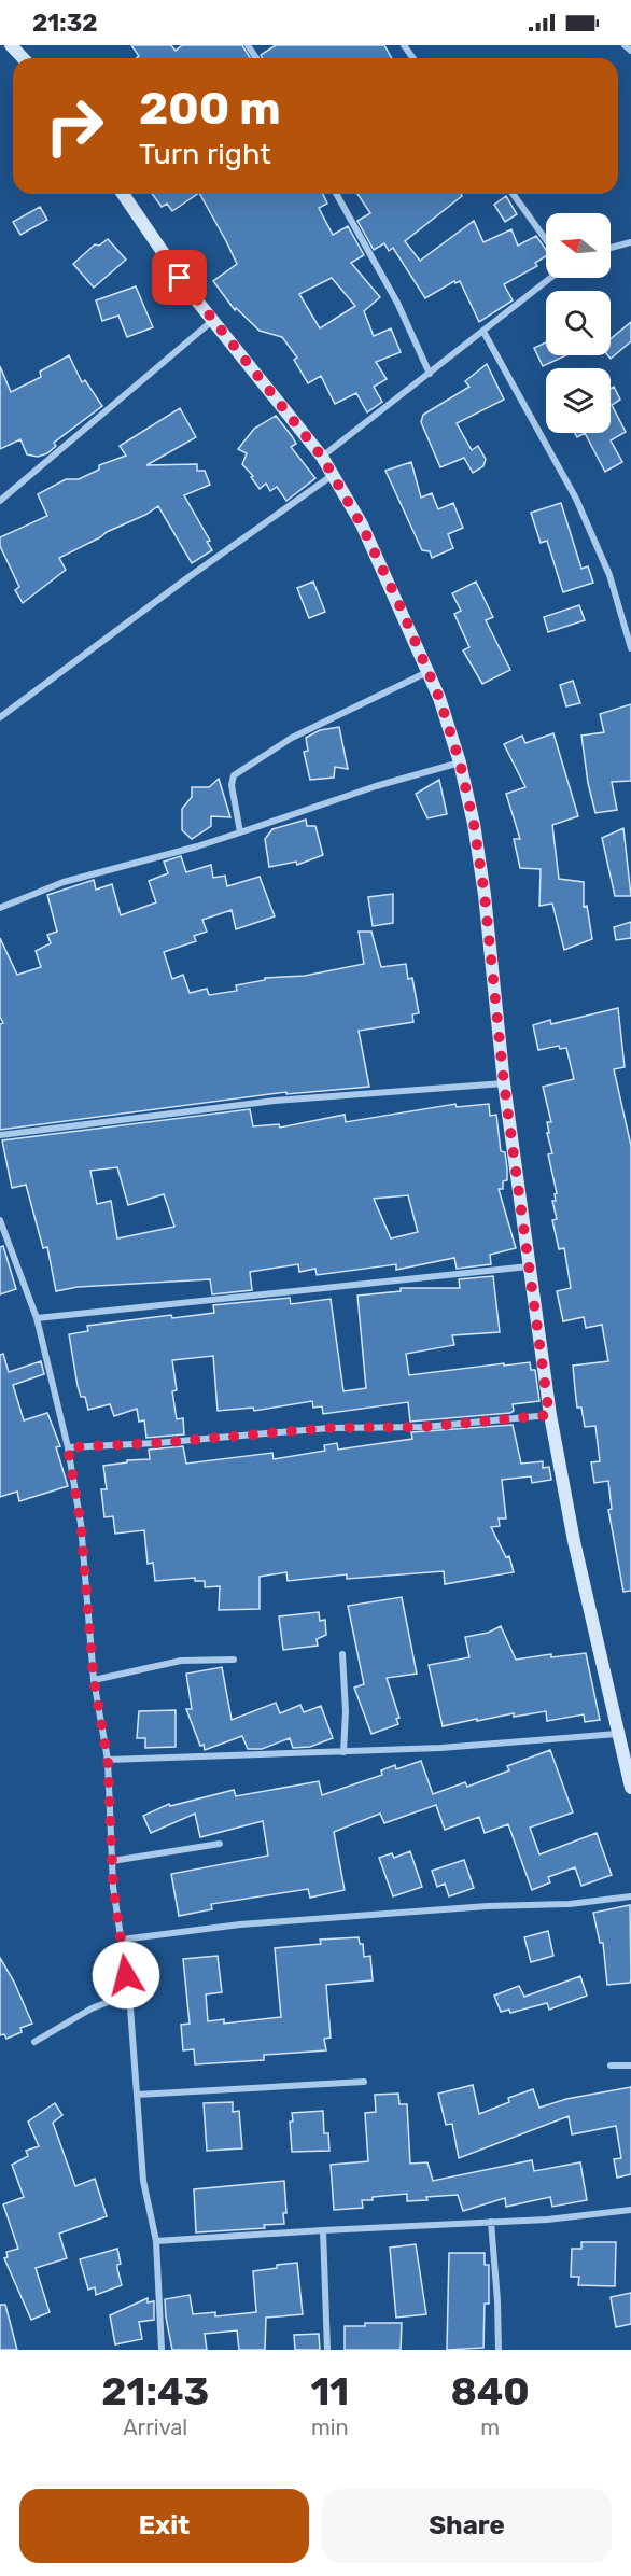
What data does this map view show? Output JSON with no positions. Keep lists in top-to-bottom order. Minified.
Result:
{"north":"left","page":{"status":"21:32","turn":["200 m","Turn right"],"eta":["21:43","Arrival","11","min","840","m"],"buttons":["Exit","Share"]}}
